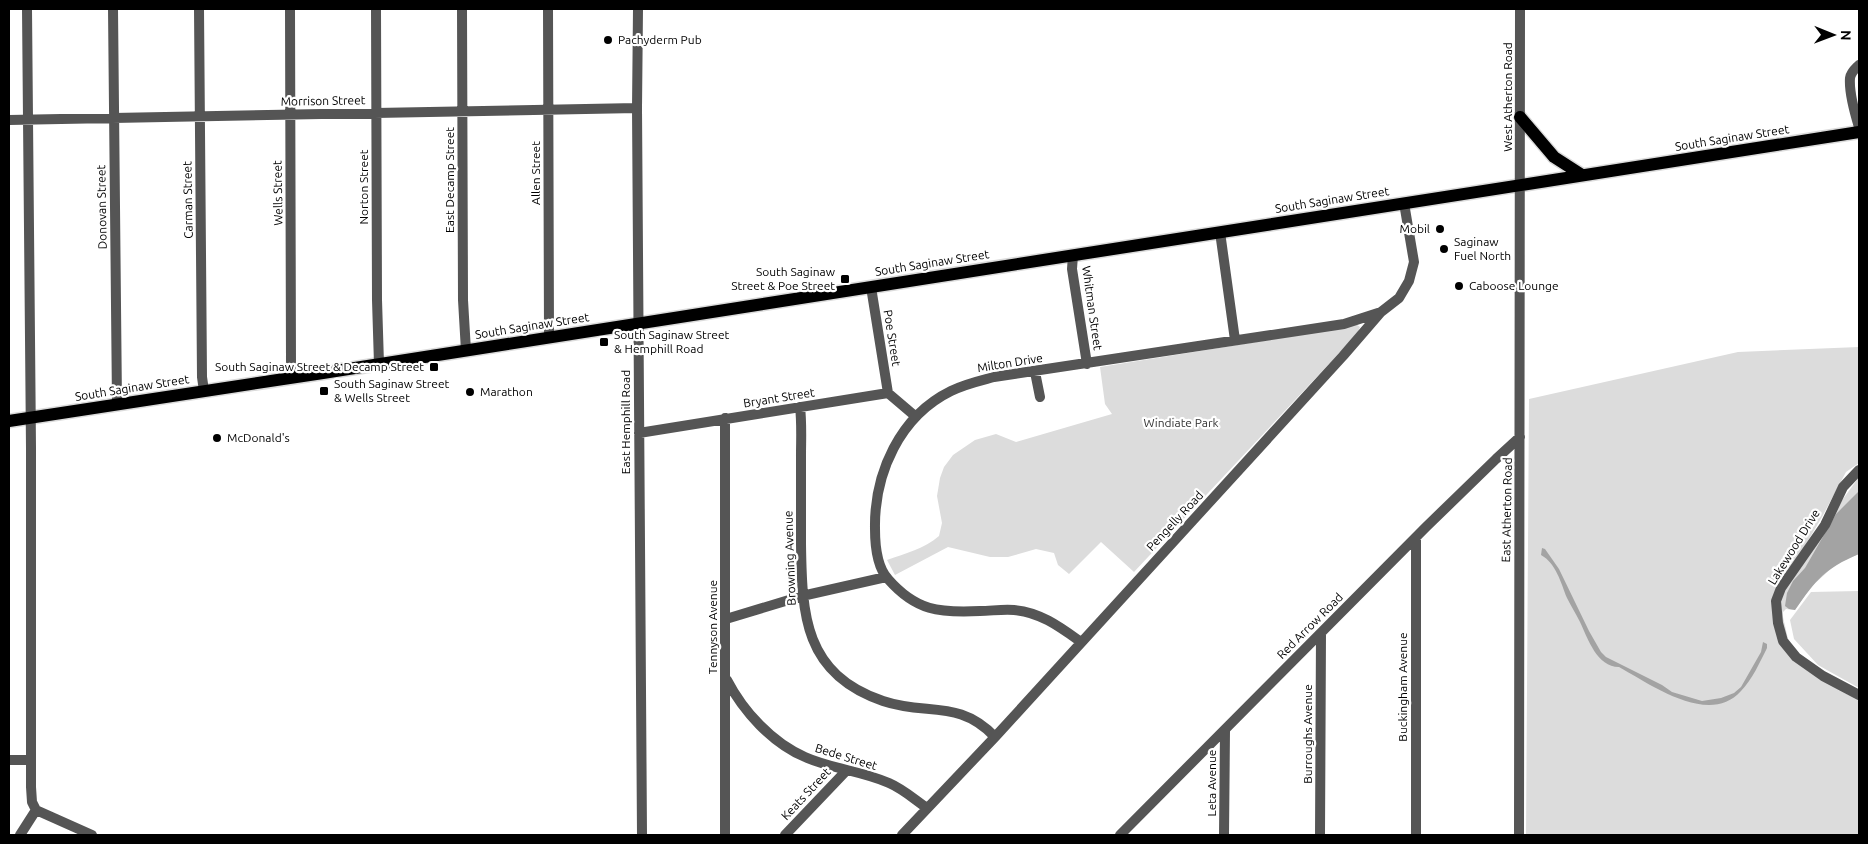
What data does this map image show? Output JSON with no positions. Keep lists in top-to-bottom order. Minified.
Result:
{"streets":{"main road":["South Saginaw Street"],"street":["West Atherton Road","Morrison Street","Allen Street","East Decamp Street","Norton Street","Wells Street","Carman Street","Donovan Street","Whitman Street","Poe Street","Milton Drive","Bryant Street","East Hemphill Road","East Atherton Road","Pengelly Road","Lakewood Drive","Browning Avenue","Red Arrow Road","Tennyson Avenue","Buckingham Avenue","Burroughs Avenue","Bede Street","Leta Avenue","Keats Street"]},"crossings":[["West Atherton Road","South Saginaw Street"],["West Atherton Road","East Atherton Road"],["Morrison Street","Allen Street"],["Morrison Street","East Decamp Street"],["Morrison Street","Norton Street"],["Morrison Street","Wells Street"],["Morrison Street","Carman Street"],["Morrison Street","Donovan Street"],["Morrison Street","East Hemphill Road"],["South Saginaw Street","Allen Street"],["South Saginaw Street","East Decamp Street"],["South Saginaw Street","Norton Street"],["South Saginaw Street","Wells Street"],["South Saginaw Street","Carman Street"],["South Saginaw Street","Donovan Street"],["South Saginaw Street","Whitman Street"],["South Saginaw Street","Poe Street"],["South Saginaw Street","East Hemphill Road"],["South Saginaw Street","East Atherton Road"],["South Saginaw Street","Pengelly Road"],["Whitman Street","Milton Drive"],["Poe Street","Bryant Street"],["Milton Drive","Pengelly Road"],["Bryant Street","East Hemphill Road"],["Bryant Street","Browning Avenue"],["Bryant Street","Tennyson Avenue"],["East Atherton Road","Red Arrow Road"],["Pengelly Road","Browning Avenue"],["Pengelly Road","Bede Street"],["Red Arrow Road","Buckingham Avenue"],["Red Arrow Road","Burroughs Avenue"],["Red Arrow Road","Leta Avenue"],["Tennyson Avenue","Bede Street"],["Bede Street","Keats Street"]],"parks":["Windiate Park"],"places":{"other":["Pachyderm Pub","Mobil","Saginaw Fuel North","Caboose Lounge","Marathon","McDonald's"],"transit":["South Saginaw Street & Poe Street","South Saginaw Street & Hemphill Road","South Saginaw Street & Decamp Street","South Saginaw Street & Wells Street"]},"north":"right"}
